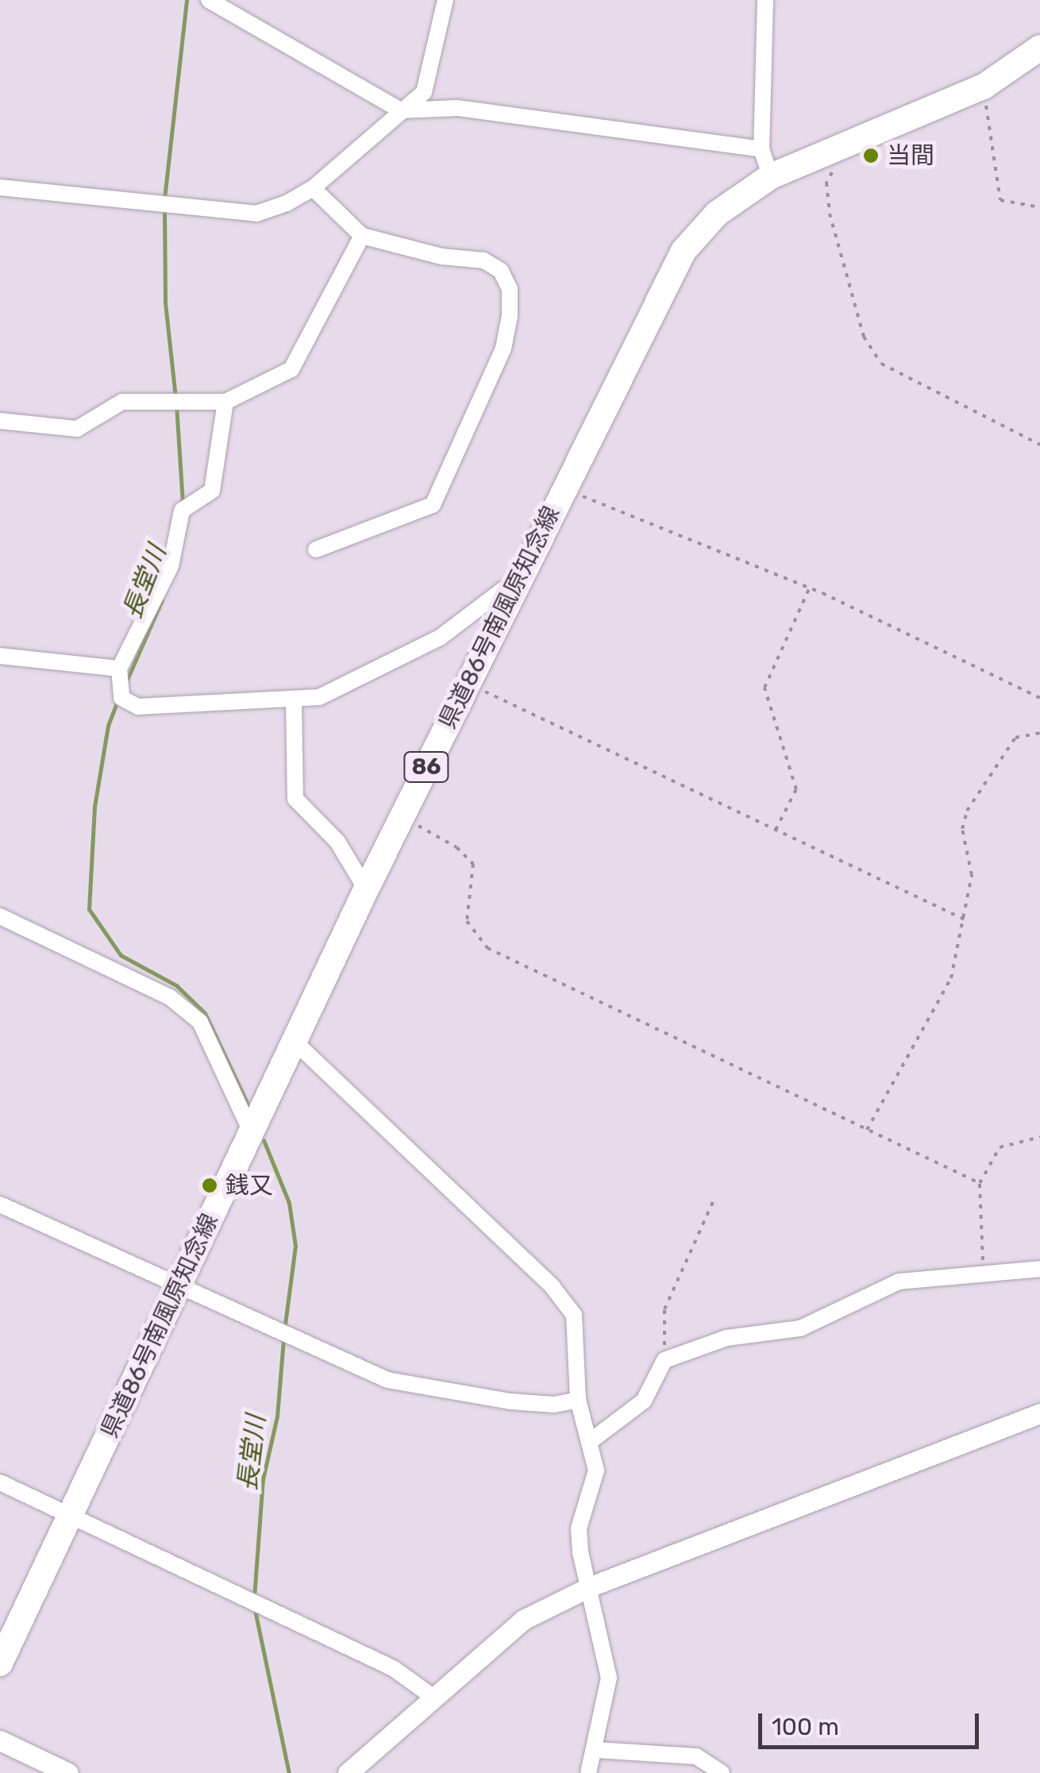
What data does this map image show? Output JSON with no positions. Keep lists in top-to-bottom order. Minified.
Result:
{"streets":{"main road":["県道86号南風原知念線","86"]},"water":["長堂川"],"places":["当間","銭又"],"scale_bar":"100 m"}
